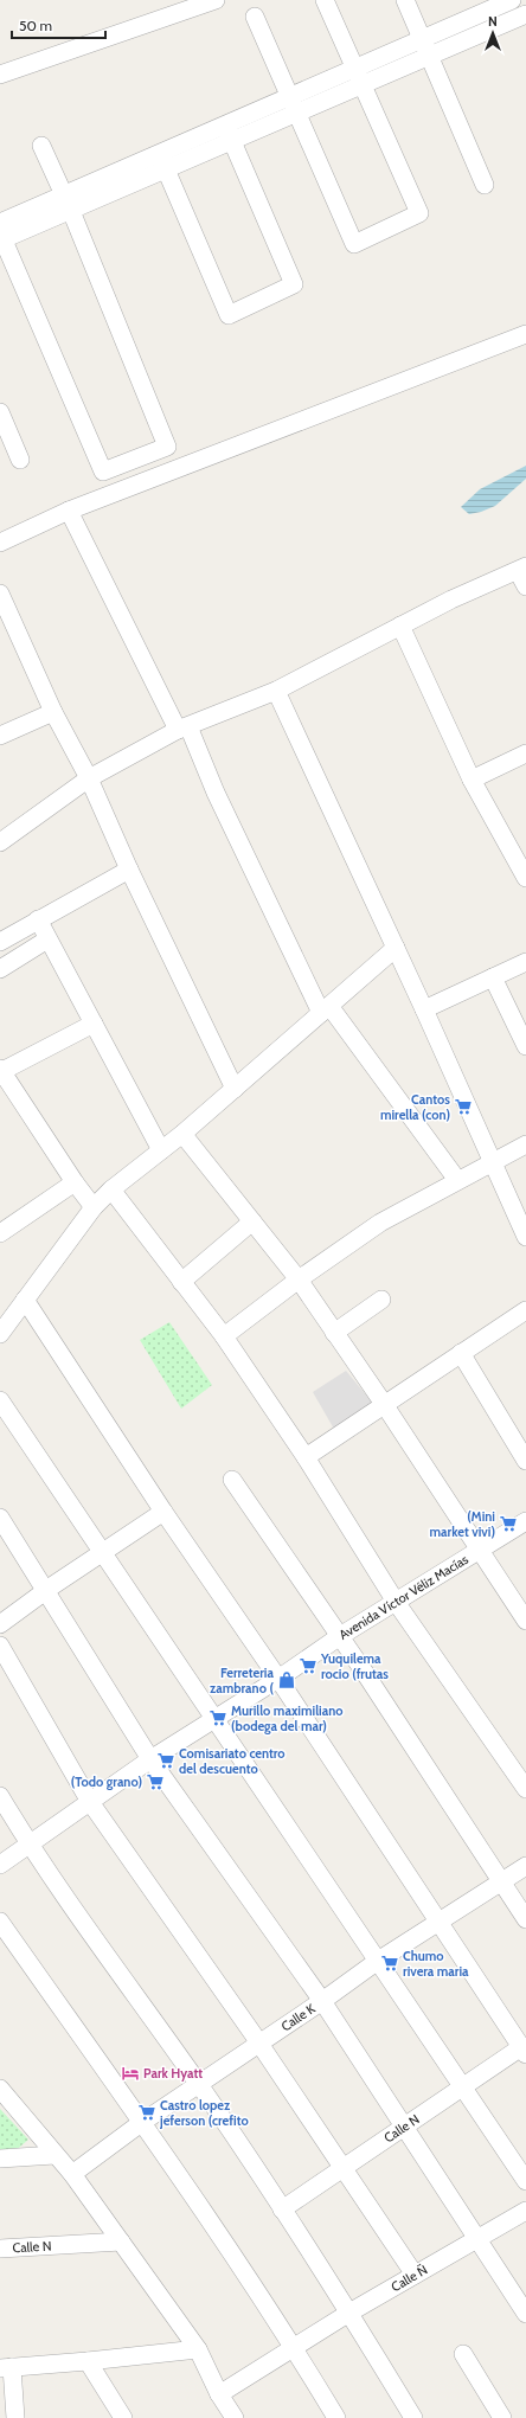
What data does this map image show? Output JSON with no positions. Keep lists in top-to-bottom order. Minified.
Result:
{"streets":{"street":["Avenida Víctor Véliz Macías","Calle K","Calle N","Calle Ñ"]},"places":{"supermarket":["Cantos mirella (con)","(Mini market vivi)","Yuquilema rocio (frutas","Murillo maximiliano (bodega del mar)","Comisariato centro del descuento","(Todo grano)","Chumo rivera maria","Castro lopez jeferson (crefito"],"shop":["Ferreteria zambrano ("],"hotel":["Park Hyatt"]},"scale_bar":"50 m","north":"top"}
